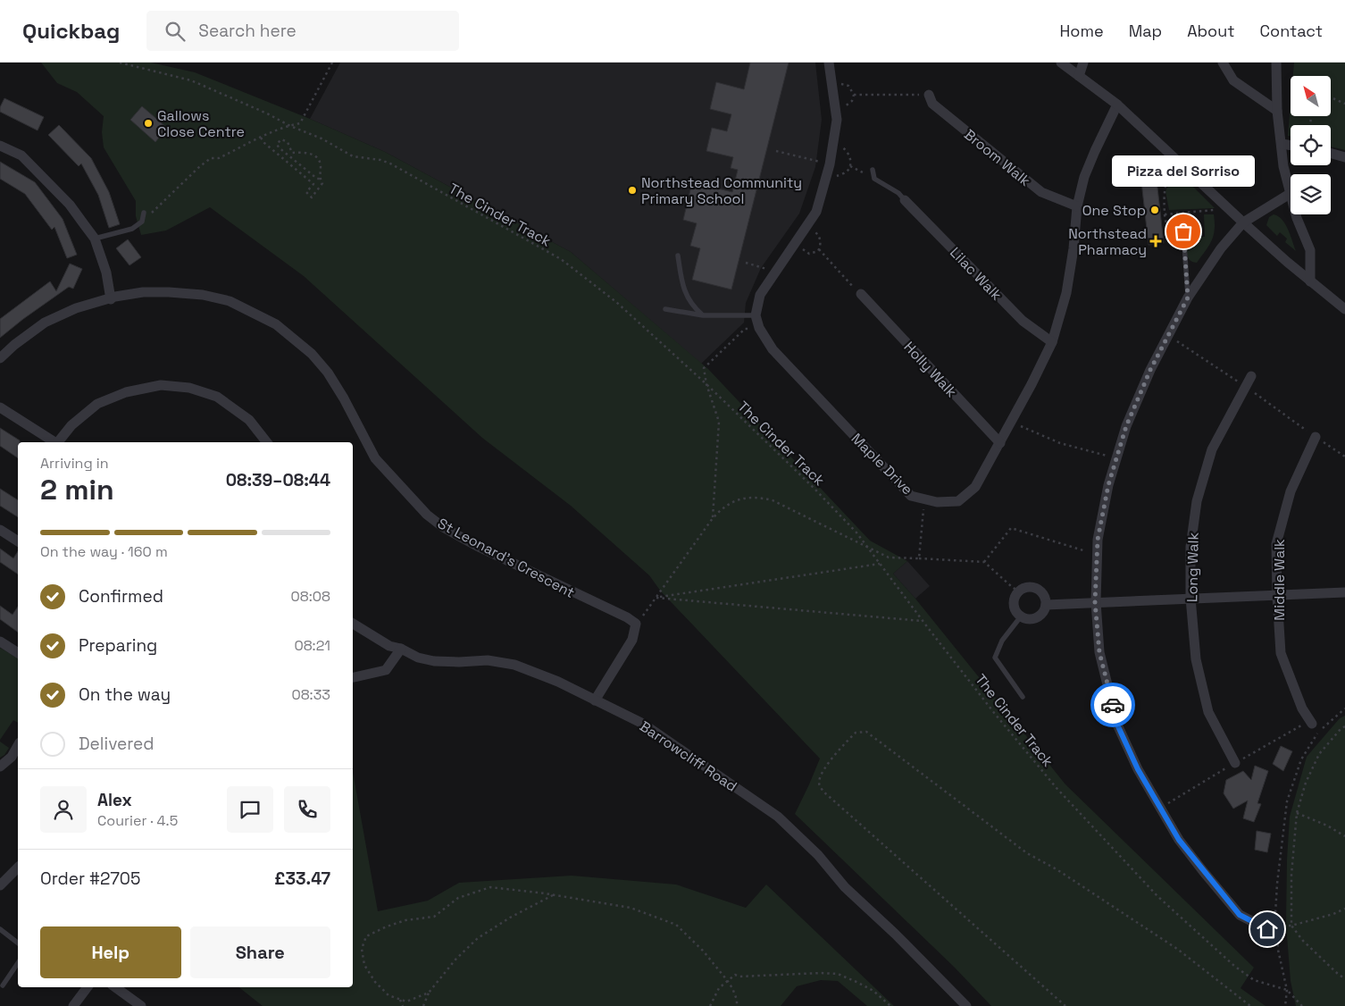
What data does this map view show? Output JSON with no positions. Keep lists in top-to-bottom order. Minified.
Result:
{"streets":{"street":["Broom Walk","Lilac Walk","Holly Walk","Maple Drive","St Leonard's Crescent","Long Walk","Middle Walk","Barrowcliff Road"],"path":["The Cinder Track"]},"crossings":[["Broom Walk","Maple Drive"],["Lilac Walk","Maple Drive"],["Holly Walk","Maple Drive"]],"places":{"other":["Gallows Close Centre","Northstead Community Primary School","One Stop","Pizza del Sorriso"],"health":["Northstead Pharmacy"]},"north":"top left","page":{"header":"Quickbag","search":"Search here","nav":["Home","Map","About","Contact"],"bubble":"Pizza del Sorriso","heading":["2 min","Arriving in","08:39–08:44"],"panel":["Alex","Courier · 4.5","Order #2705","£33.47"],"bar":"On the way · 160 m","list":[["Confirmed","08:08"],["Preparing","08:21"],["On the way","08:33"],"Delivered"],"buttons":["Help","Share"]}}
